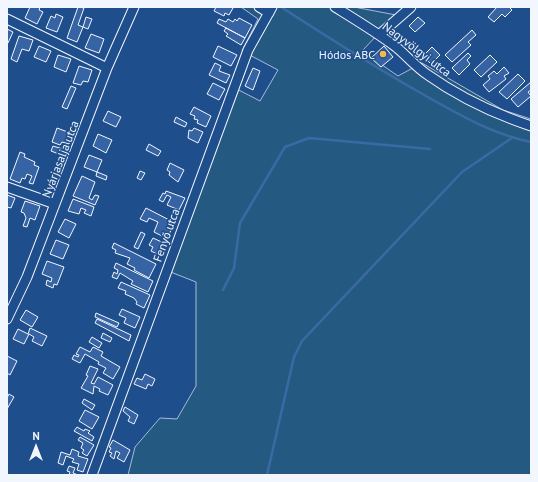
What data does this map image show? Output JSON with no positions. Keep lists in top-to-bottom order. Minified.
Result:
{"streets":{"street":["Nagyvölgyi utca","Nyárjasalja utca","Fenyő utca"]},"places":["Hódos ABC"],"north":"top"}
